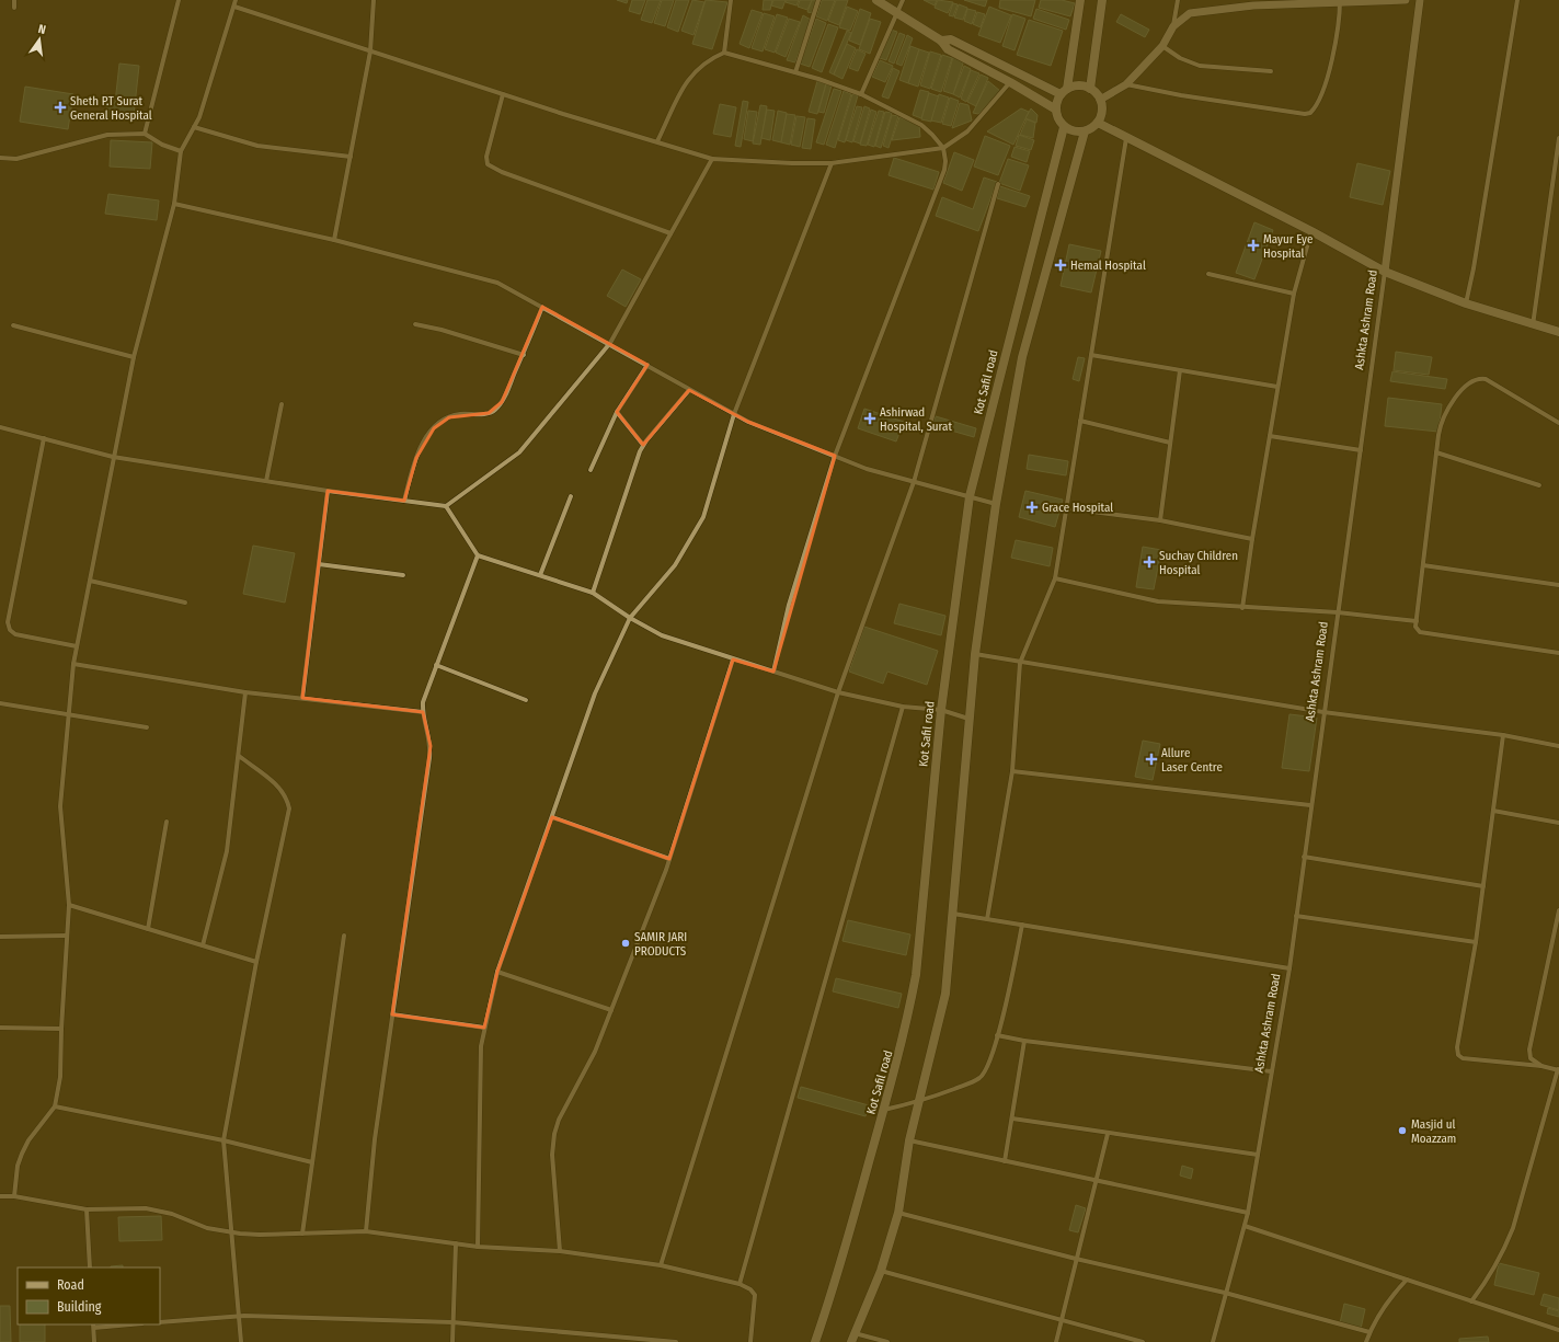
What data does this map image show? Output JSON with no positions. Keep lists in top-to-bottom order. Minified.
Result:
{"streets":{"main road":["Kot Safil road"],"street":["Ashkta Ashram Road"]},"places":{"health":["Sheth P.T Surat General Hospital","Mayur Eye Hospital","Hemal Hospital","Ashirwad Hospital, Surat","Grace Hospital","Suchay Children Hospital","Allure Laser Centre"],"other":["SAMIR JARI PRODUCTS","Masjid ul Moazzam"]},"legend":["Road","Building"],"north":"top"}
